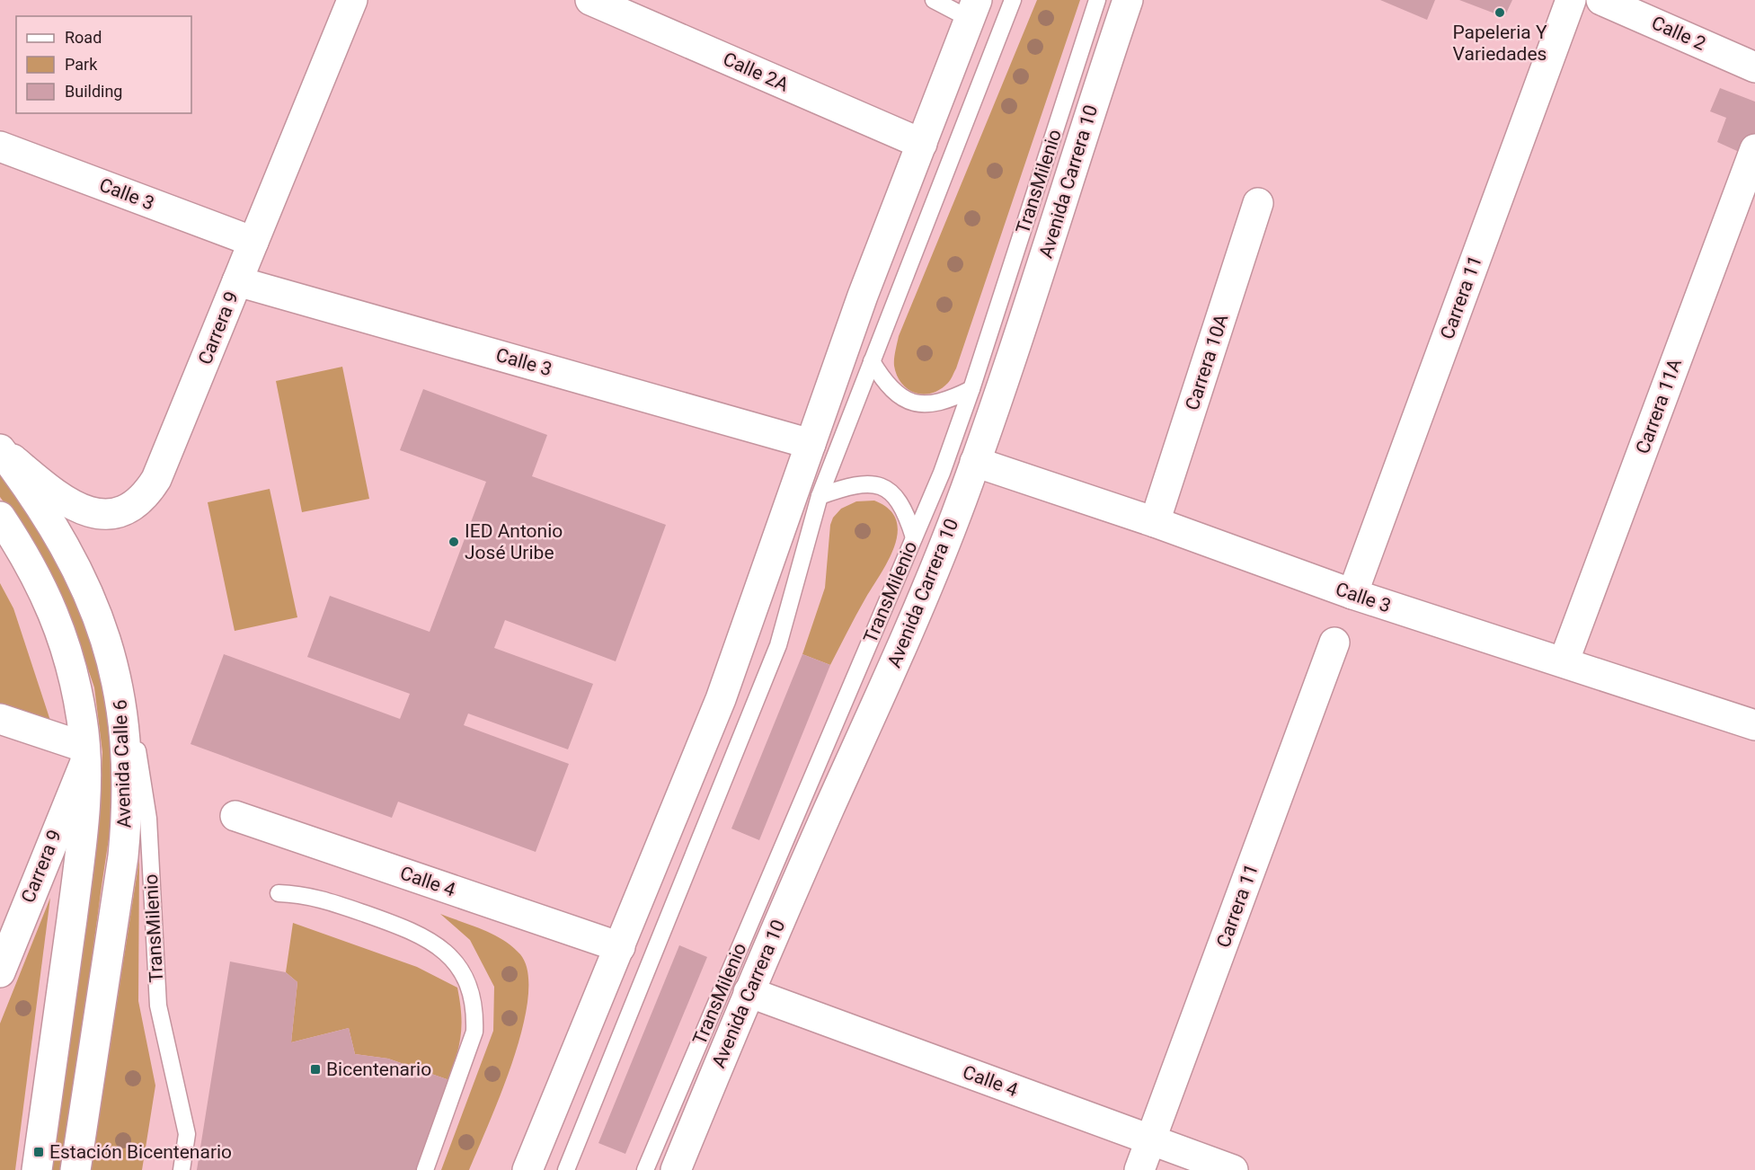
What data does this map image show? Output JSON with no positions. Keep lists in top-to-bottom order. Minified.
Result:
{"streets":{"street":["Calle 2","Calle 2A","Avenida Carrera 10","Calle 3","Carrera 11","Carrera 9","Carrera 10A","Carrera 11A","Avenida Calle 6","Calle 4"],"lane":["TransMilenio"]},"crossings":[["TransMilenio","Avenida Calle 6"],["Avenida Carrera 10","Calle 3"],["Avenida Carrera 10","Calle 4"],["Calle 3","Carrera 11"],["Calle 3","Carrera 9"],["Calle 3","Carrera 10A"],["Calle 3","Carrera 11A"],["Carrera 11","Calle 4"],["Carrera 9","Avenida Calle 6"]],"places":{"other":["Papeleria Y Variedades","IED Antonio José Uribe"],"transit":["Bicentenario","Estación Bicentenario"]},"legend":["Road","Park","Building"]}
